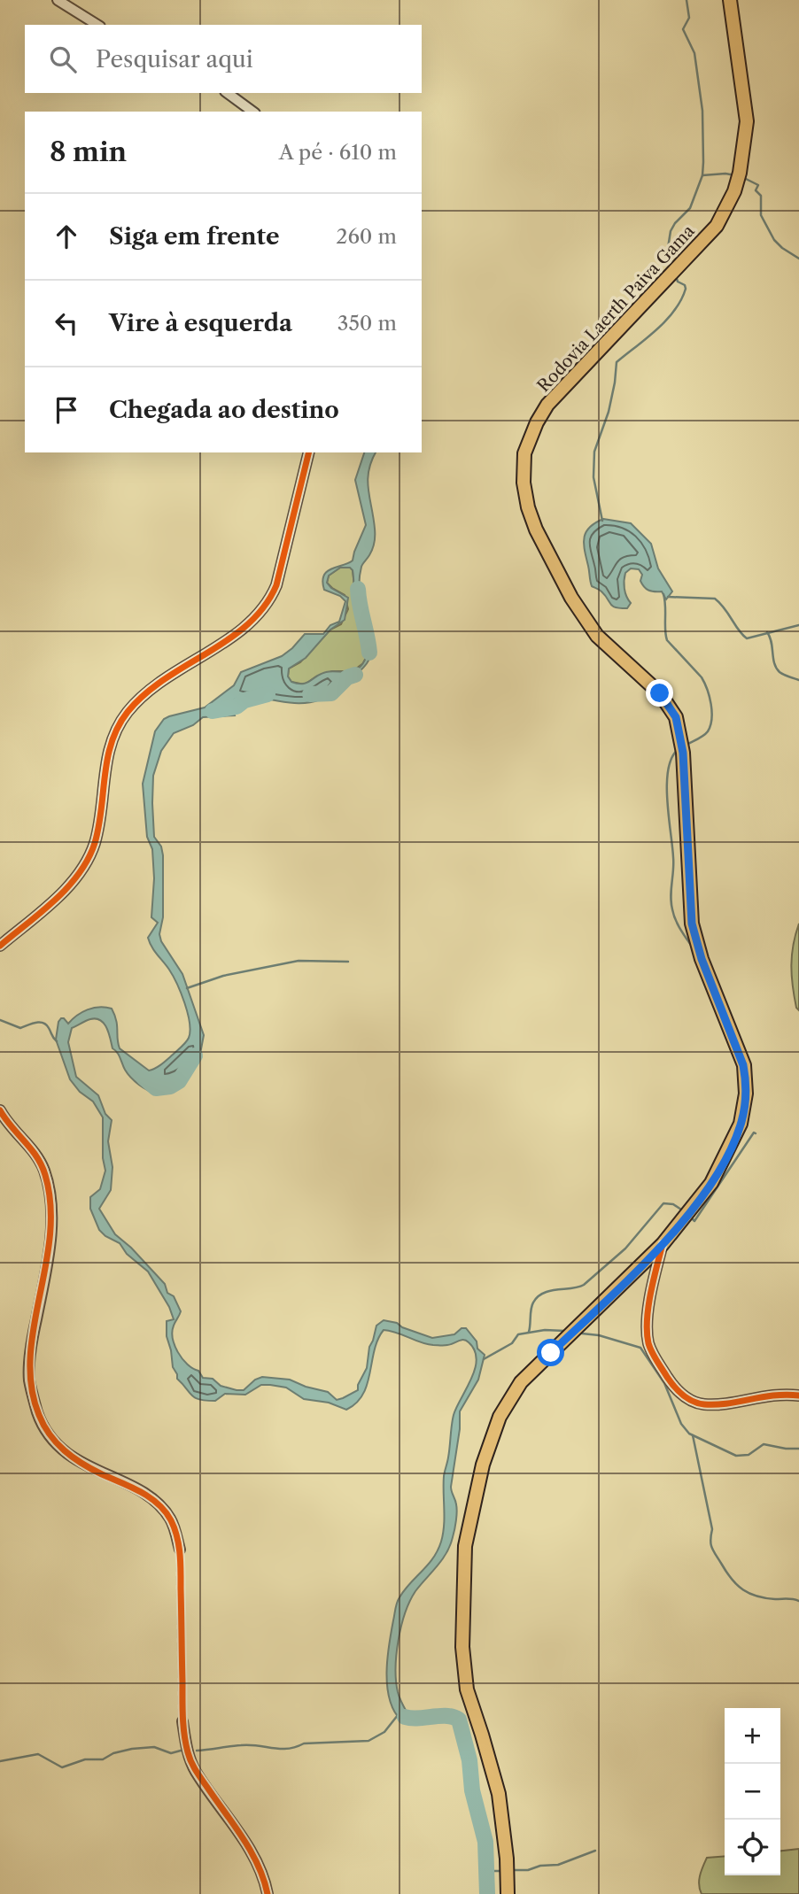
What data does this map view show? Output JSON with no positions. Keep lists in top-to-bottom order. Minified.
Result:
{"streets":{"main road":["Rodovia Laerth Paiva Gama"]},"page":{"search":"Pesquisar aqui","heading":["8 min","A pé · 610 m"],"list":[["Siga em frente","260 m"],["Vire à esquerda","350 m"],"Chegada ao destino"],"map_buttons":["+","−"]}}
